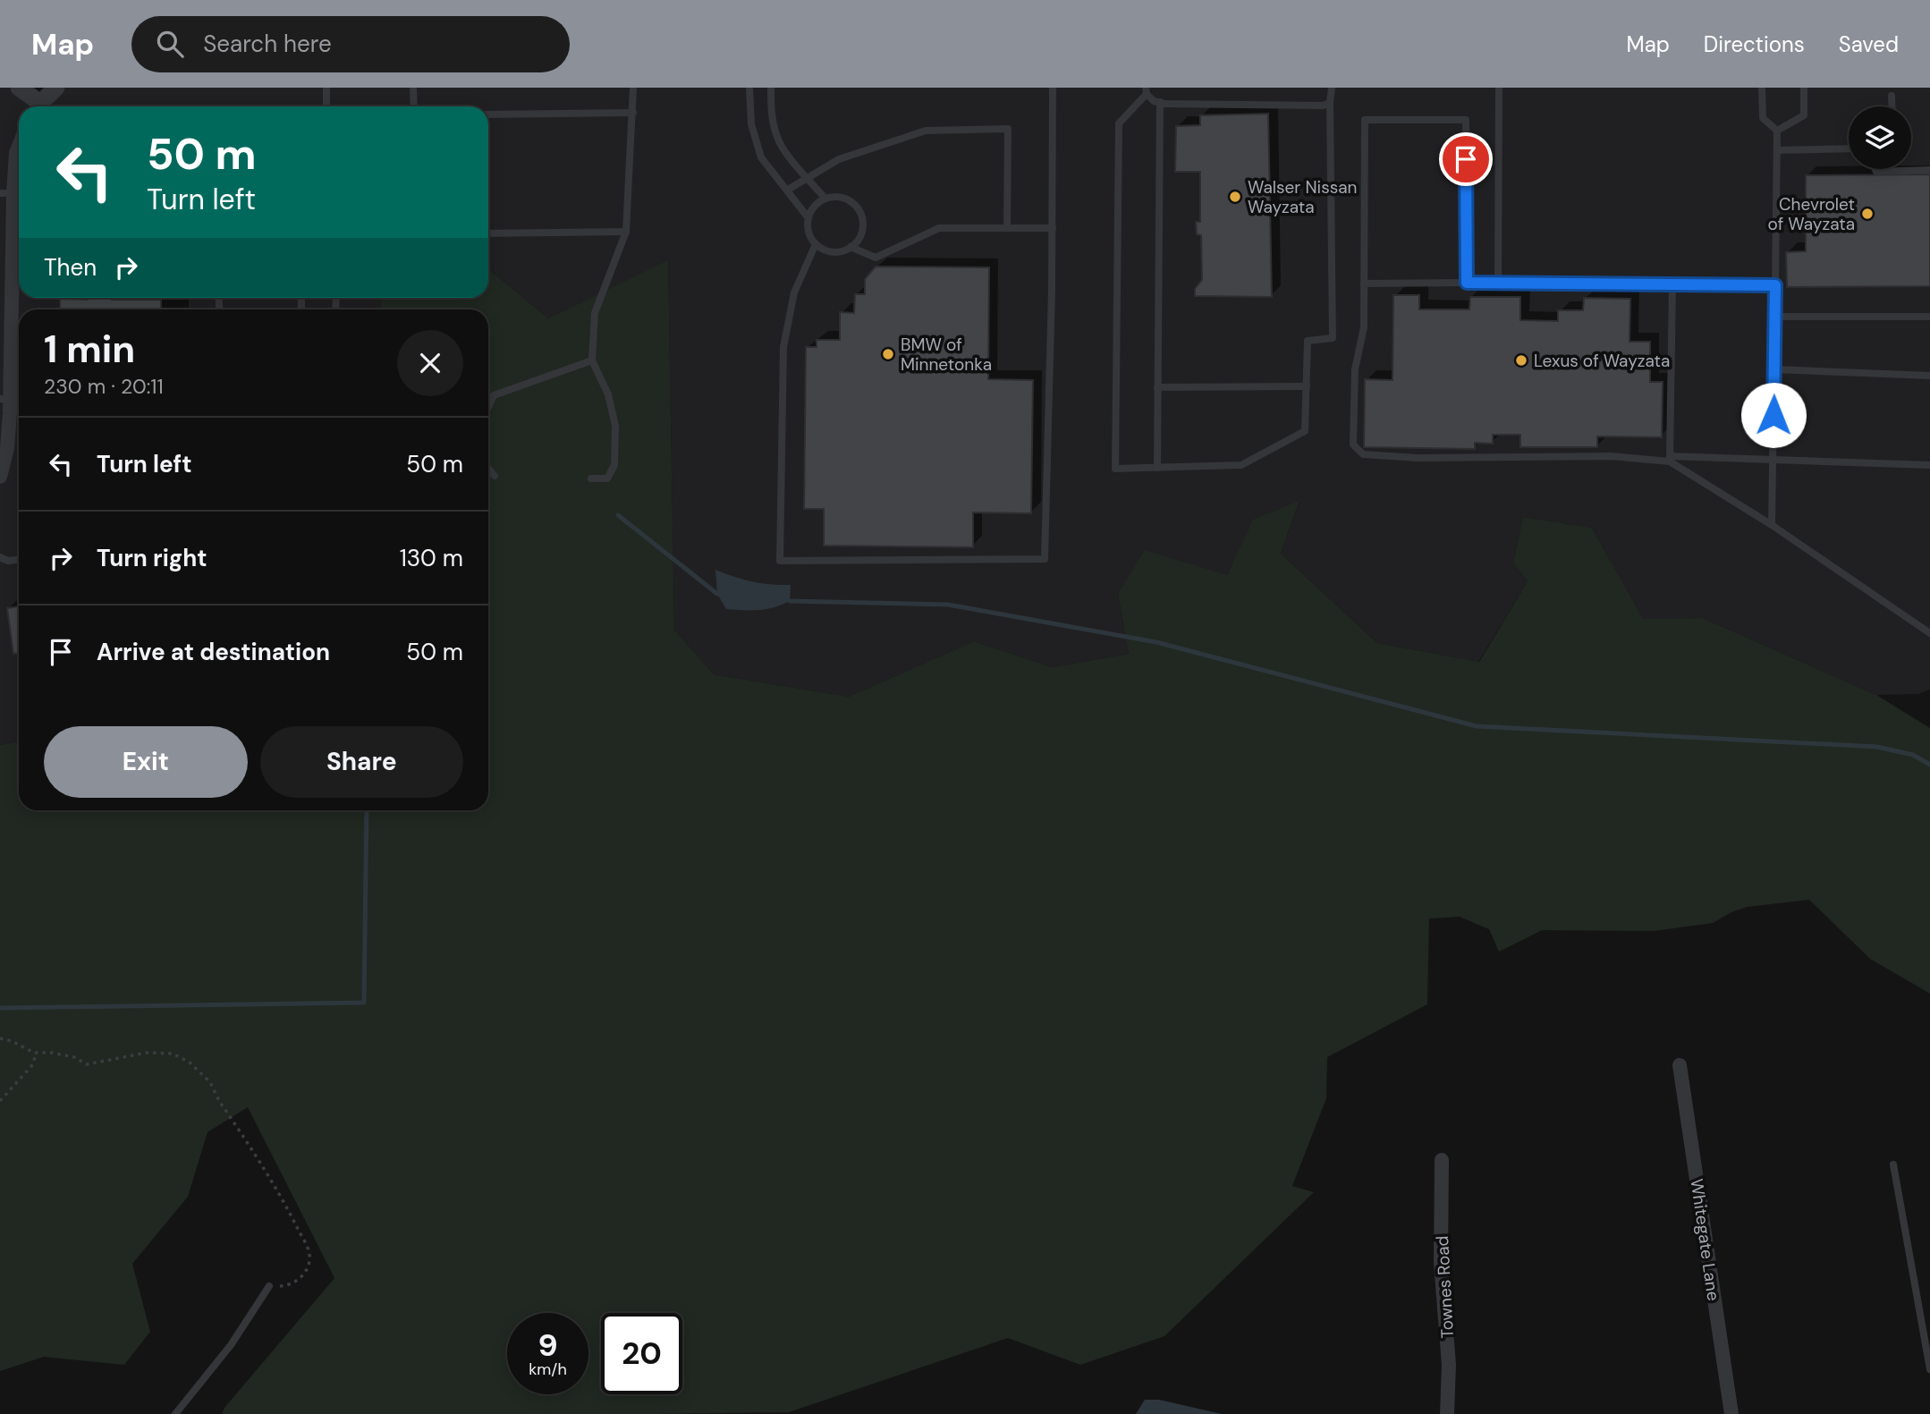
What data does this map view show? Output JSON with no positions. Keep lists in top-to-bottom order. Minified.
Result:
{"streets":{"street":["Whitegate Lane","Townes Road"]},"places":["Walser Nissan Wayzata","Chevrolet of Wayzata","BMW of Minnetonka","Lexus of Wayzata"],"page":{"header":"Map","search":"Search here","nav":["Map","Directions","Saved"],"turn":["50 m","Turn left"],"then":"Then","heading":["1 min","230 m · 20:11"],"list":[{"name":"Turn left","value":"50 m"},{"name":"Turn right","value":"130 m"},{"name":"Arrive at destination","value":"50 m"}],"buttons":["Exit","Share"],"speed":"9 km/h","limit":"20"}}
